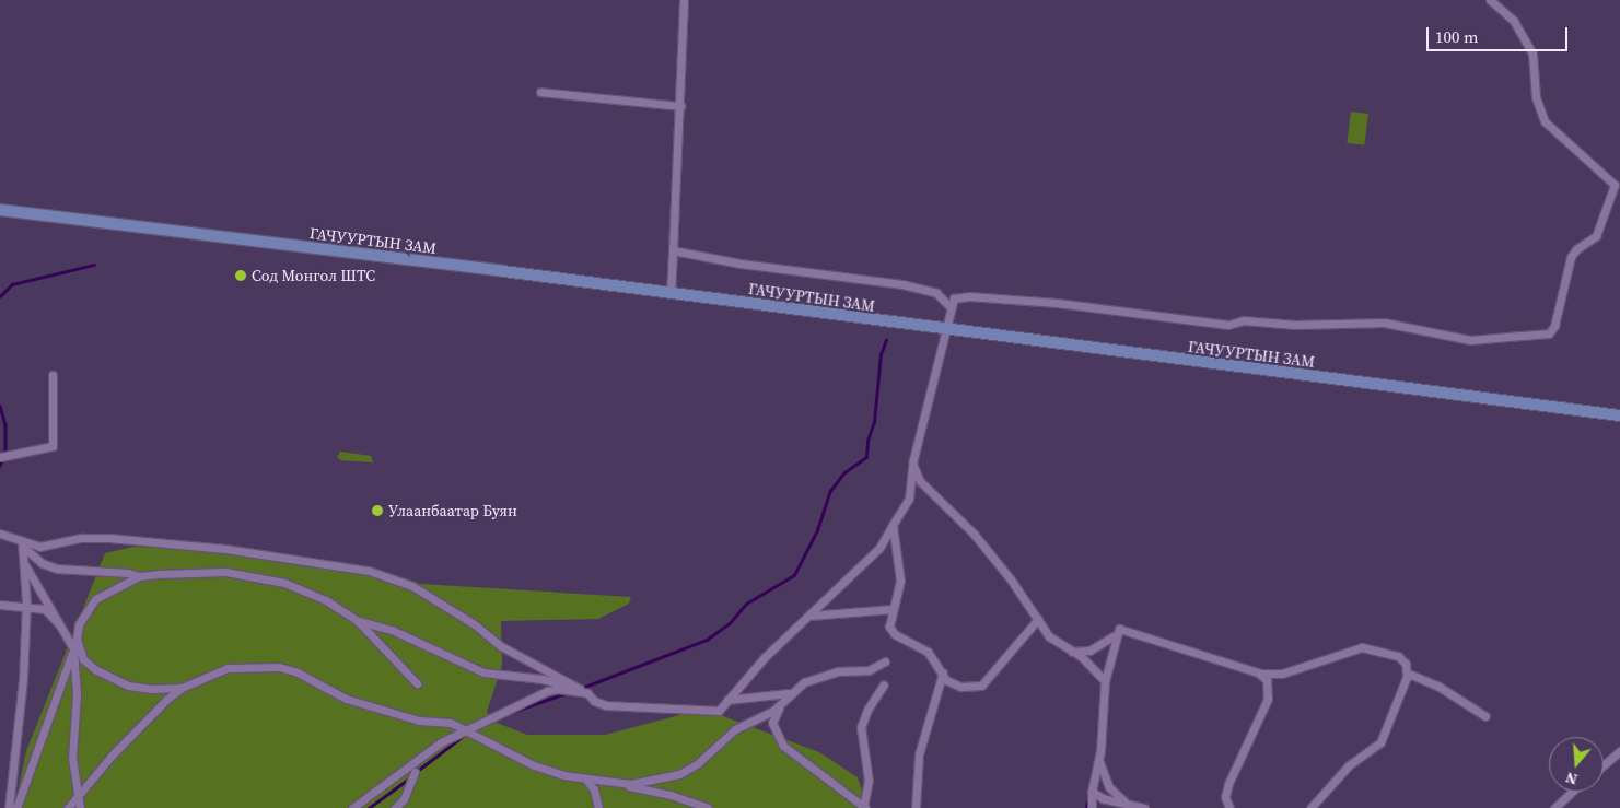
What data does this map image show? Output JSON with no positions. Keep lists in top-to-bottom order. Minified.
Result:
{"streets":{"main road":["ГАЧУУРТЫН ЗАМ"]},"places":["Сод Монгол ШТС","Улаанбаатар Буян"],"scale_bar":"100 m","north":"bottom"}
